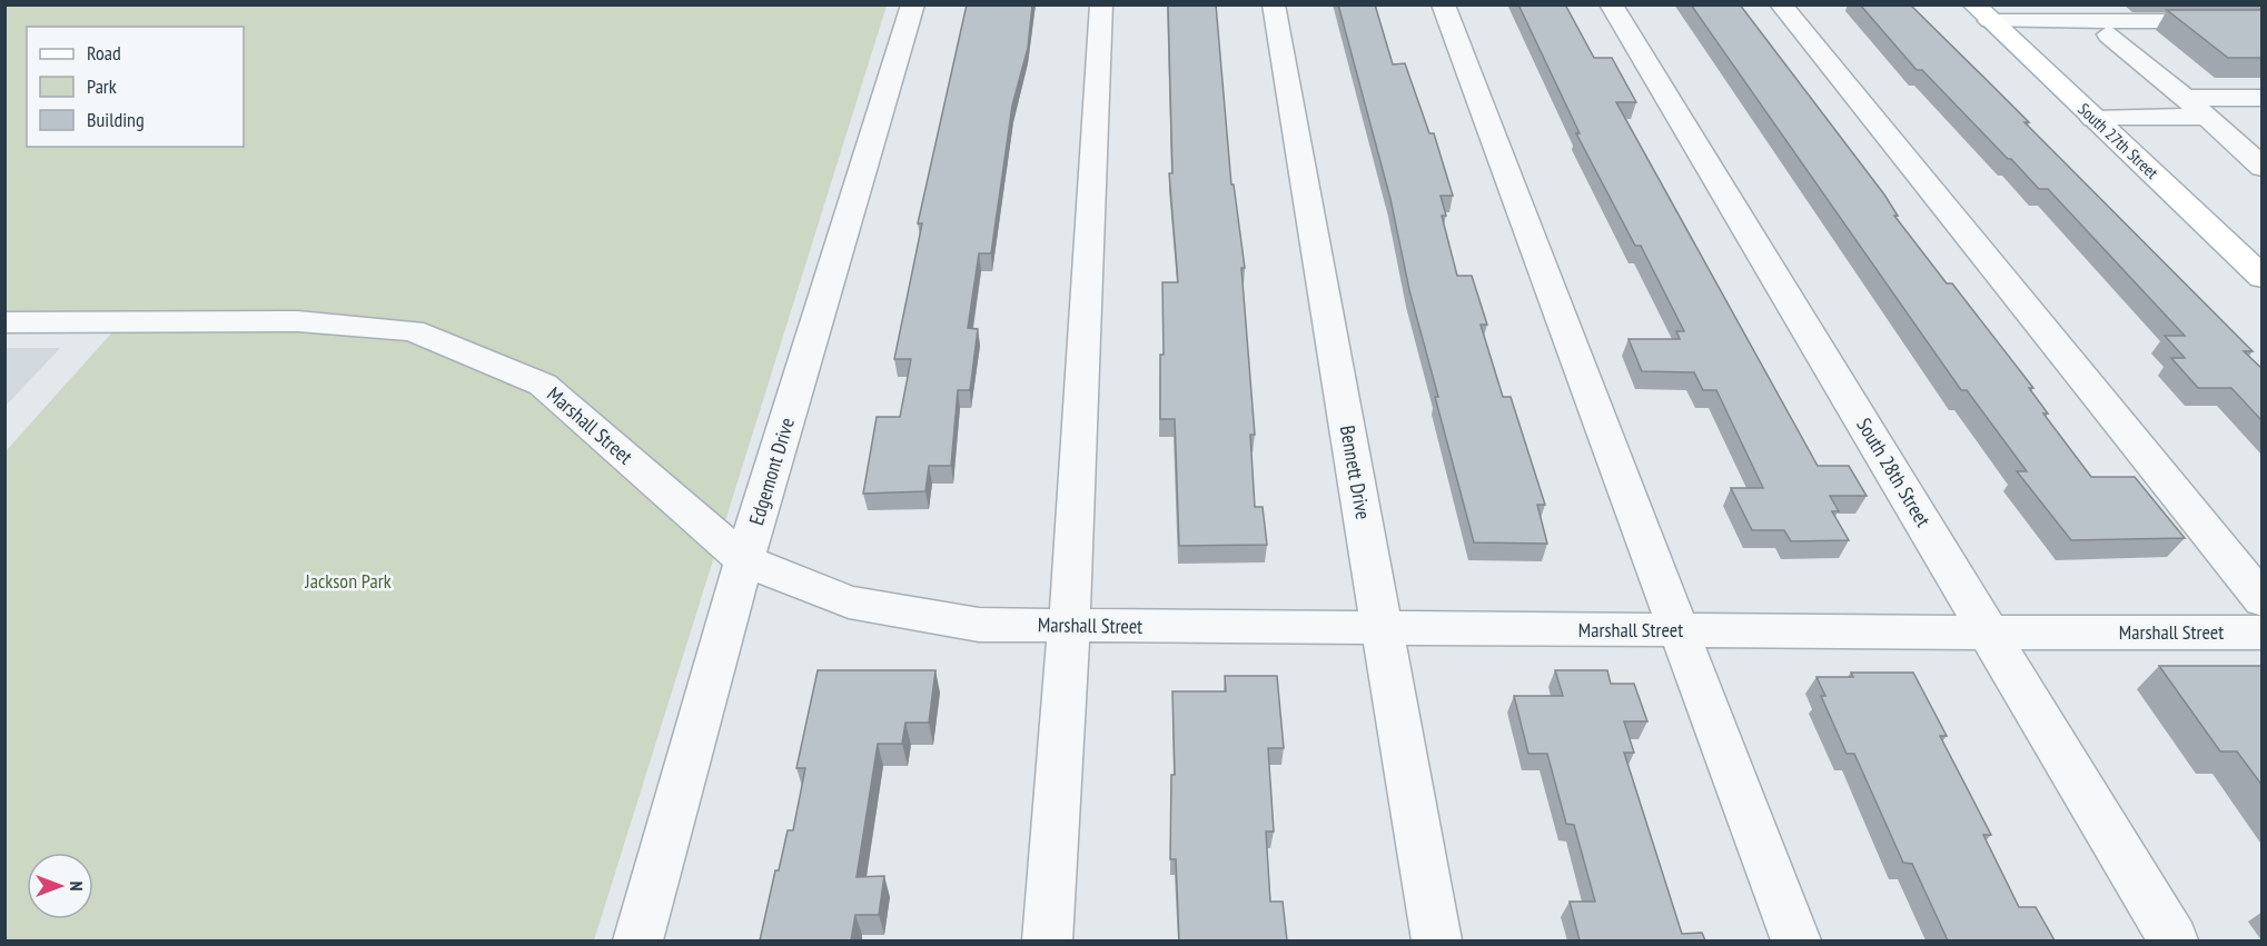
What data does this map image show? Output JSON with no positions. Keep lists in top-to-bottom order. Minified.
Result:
{"streets":{"main road":["South 27th Street"],"street":["Marshall Street","Edgemont Drive","Bennett Drive","South 28th Street"]},"crossings":[["Marshall Street","Edgemont Drive"],["Marshall Street","Bennett Drive"],["Marshall Street","South 28th Street"]],"parks":["Jackson Park"],"legend":["Road","Park","Building"],"north":"right"}
